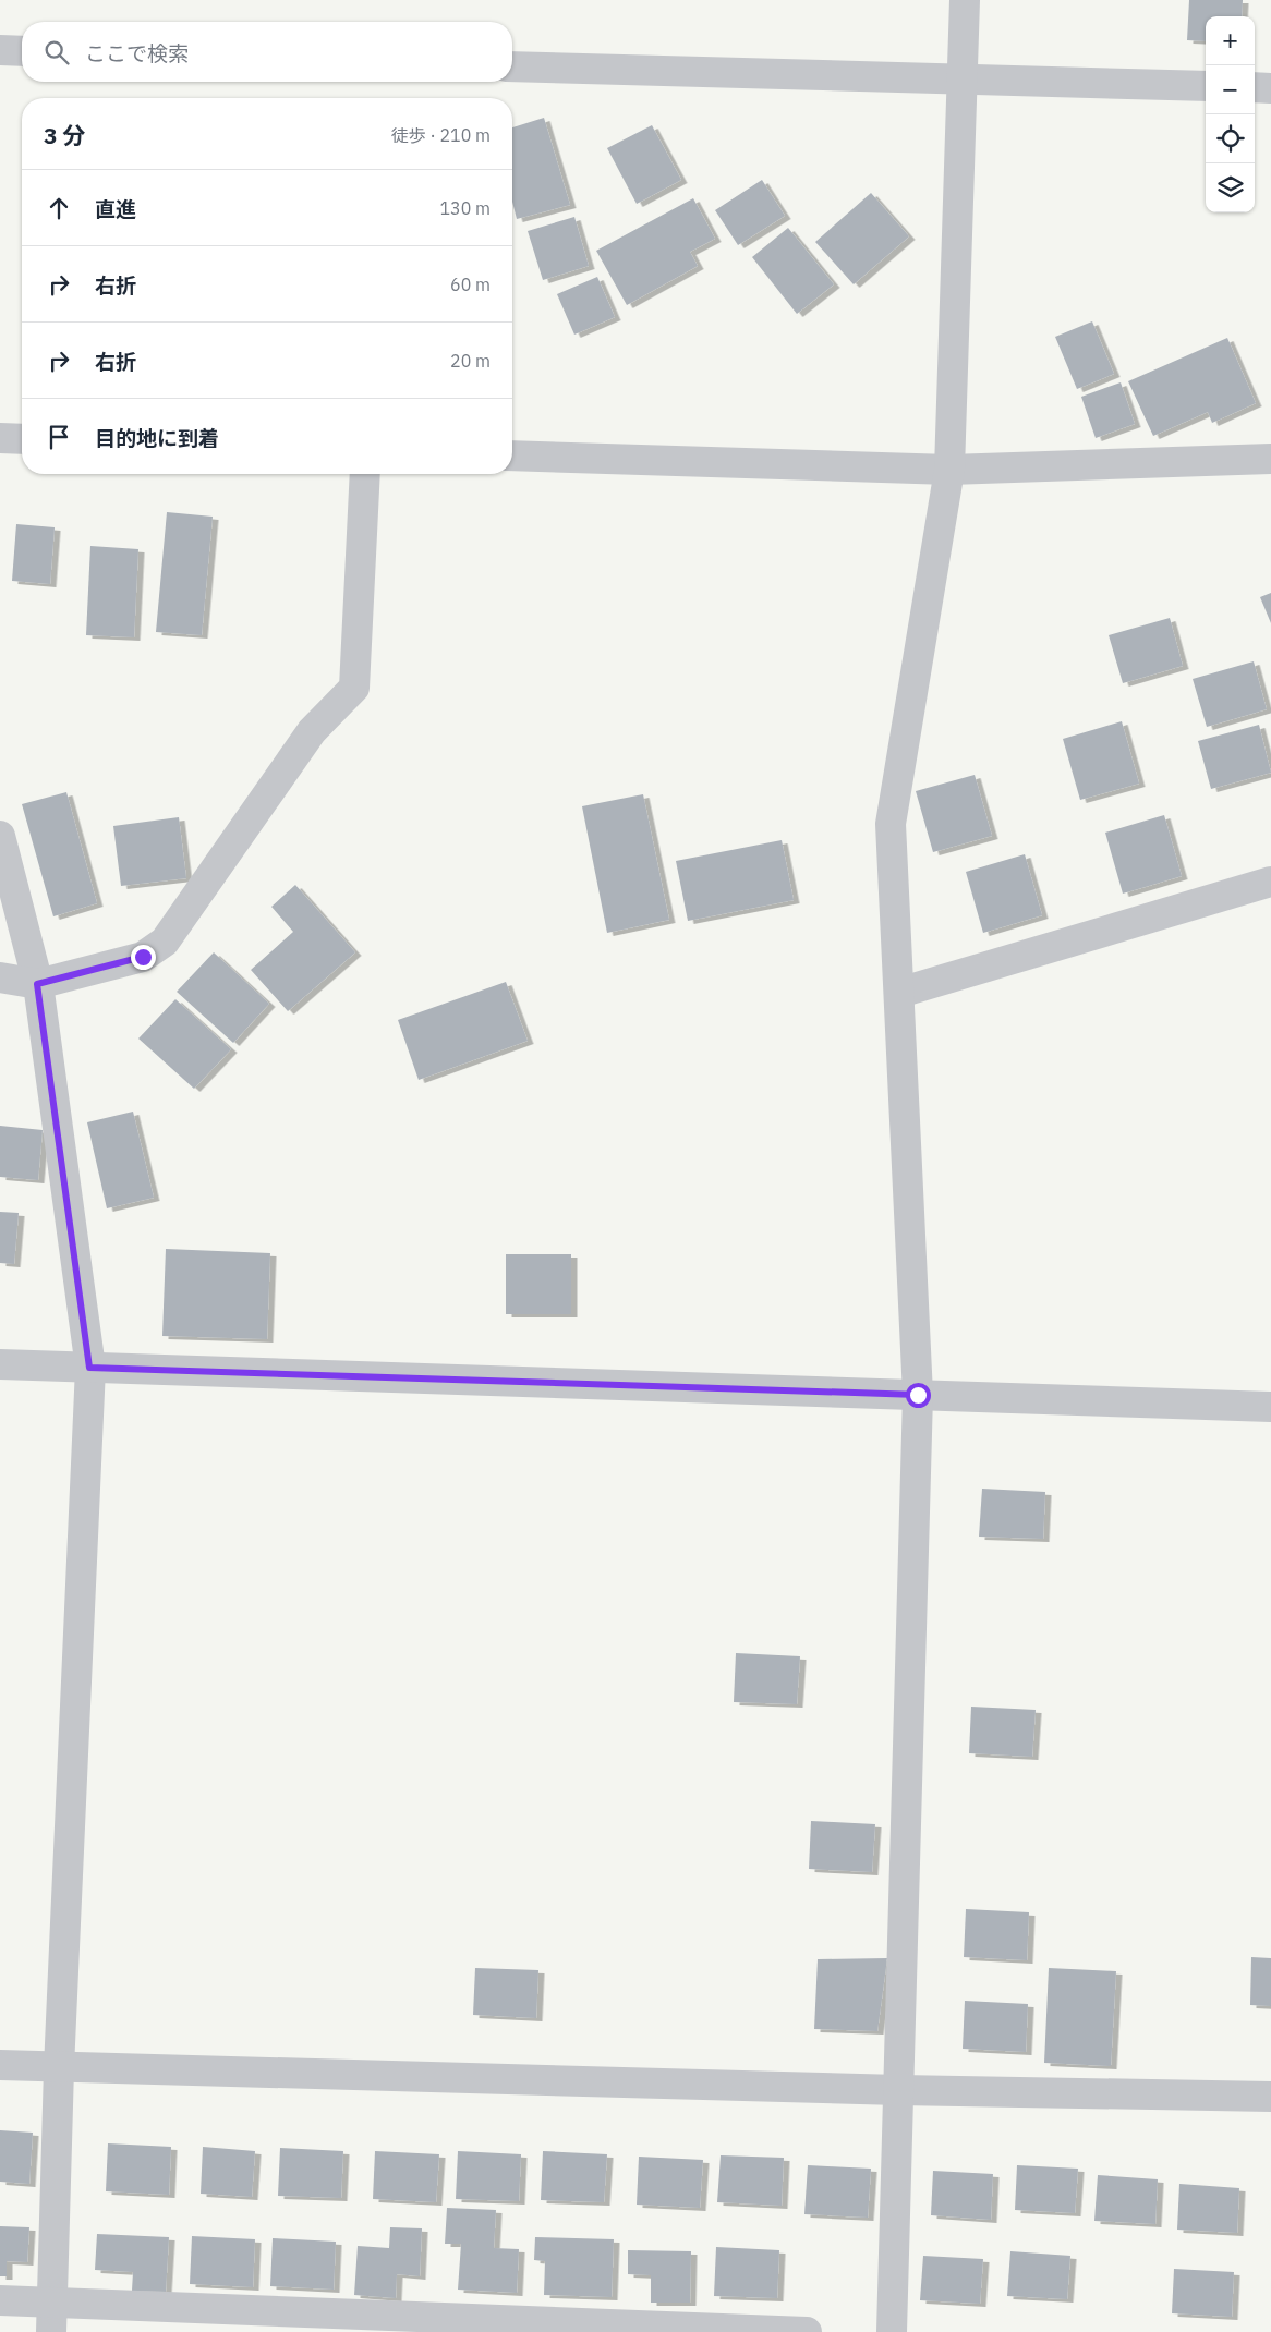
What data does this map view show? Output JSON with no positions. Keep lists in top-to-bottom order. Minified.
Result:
{"page":{"map_buttons":["+","−"],"search":"ここで検索","heading":["3 分","徒歩 · 210 m"],"list":[["直進","130 m"],["右折","60 m"],["右折","20 m"],"目的地に到着"]}}
